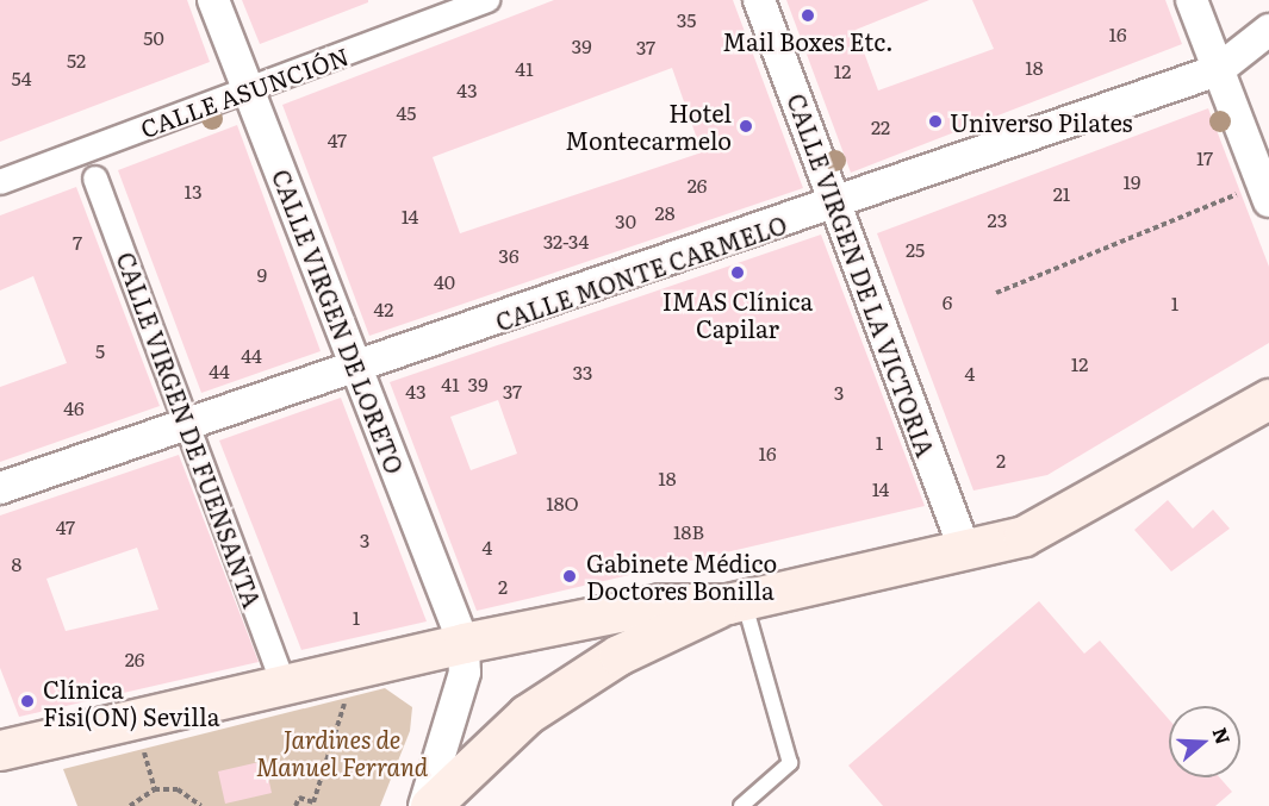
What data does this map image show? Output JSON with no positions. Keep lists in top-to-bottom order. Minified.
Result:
{"streets":{"street":["CALLE ASUNCIÓN","CALLE MONTE CARMELO","CALLE VIRGEN DE LA VICTORIA","CALLE VIRGEN DE LORETO","CALLE VIRGEN DE FUENSANTA"]},"crossings":[["CALLE ASUNCIÓN","CALLE VIRGEN DE LORETO"],["CALLE MONTE CARMELO","CALLE VIRGEN DE LA VICTORIA"],["CALLE MONTE CARMELO","CALLE VIRGEN DE LORETO"],["CALLE MONTE CARMELO","CALLE VIRGEN DE FUENSANTA"]],"parks":["Jardines de Manuel Ferrand"],"places":["Mail Boxes Etc.","Universo Pilates","Hotel Montecarmelo","IMAS Clínica Capilar","Gabinete Médico Doctores Bonilla","Clínica Fisi(ON) Sevilla"],"house_numbers":["35","16","50","39","37","52","18","41","12","54","43","45","22","47","17","19","26","13","21","28","14","23","30","32-34","7","25","36","9","40","6","1","42","5","44","12","44","33","4","41","39","43","37","3","46","1","16","2","18","14","18O","47","18B","3","4","8","2","1","26"],"north":"right"}
